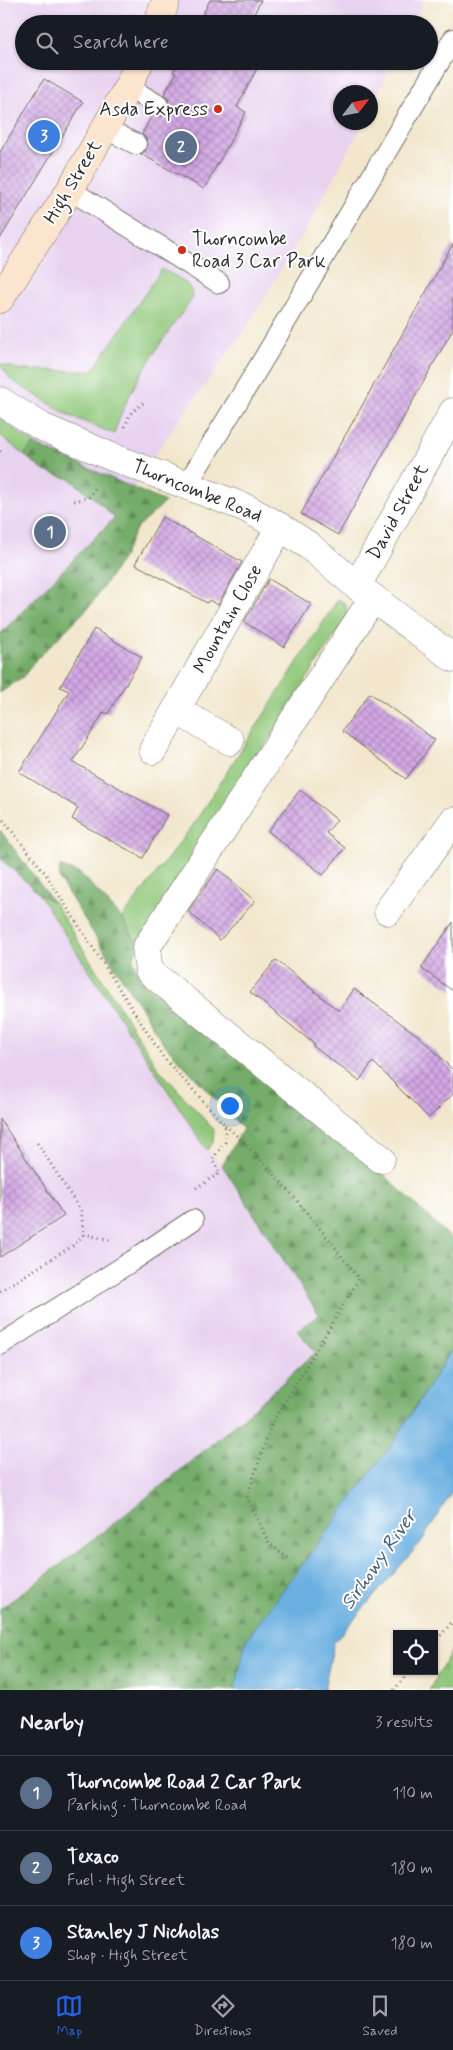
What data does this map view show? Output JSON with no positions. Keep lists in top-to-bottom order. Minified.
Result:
{"streets":{"main road":["High Street"],"street":["Thorncombe Road","David Street","Mountain Close"]},"crossings":[["Thorncombe Road","David Street"],["Thorncombe Road","Mountain Close"]],"water":["Sirhowy River"],"places":["Asda Express","Thorncombe Road 3 Car Park"],"north":"top right","page":{"search":"Search here","pins":["3","2","1"],"heading":["Nearby","3 results"],"list":[{"mark":"1","name":"Thorncombe Road 2 Car Park","note":"Parking · Thorncombe Road","value":"110 m"},{"mark":"2","name":"Texaco","note":"Fuel · High Street","value":"180 m"},{"mark":"3","name":"Stanley J Nicholas","note":"Shop · High Street","value":"180 m"}],"nav":["Map","Directions","Saved"]}}
